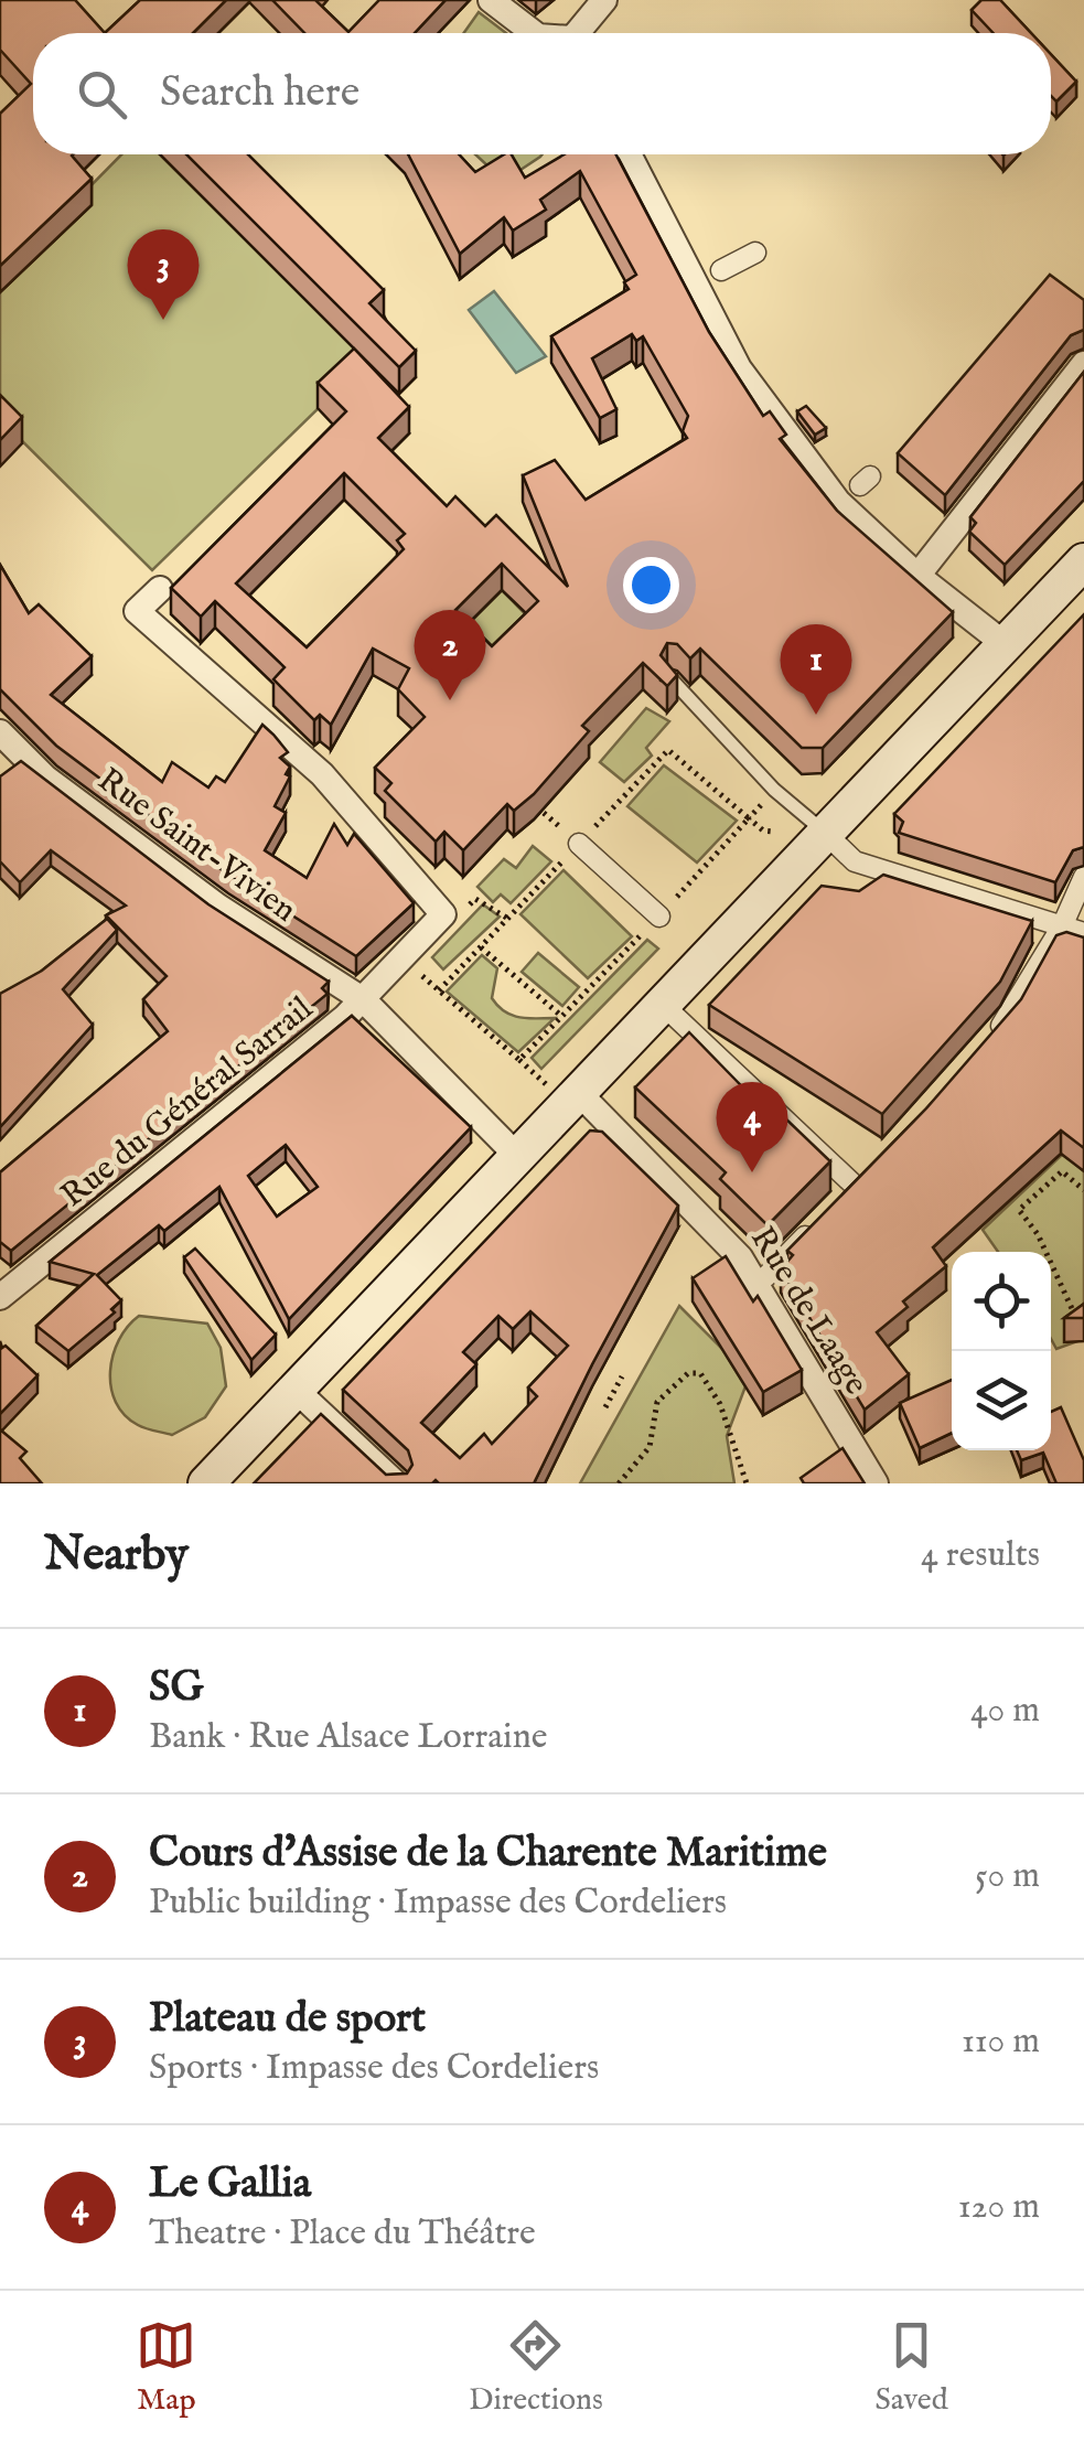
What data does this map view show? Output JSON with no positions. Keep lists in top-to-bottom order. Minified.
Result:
{"streets":{"street":["Rue Saint-Vivien","Rue du Général Sarrail","Rue de Laage"]},"crossings":[["Rue Saint-Vivien","Rue du Général Sarrail"]],"page":{"search":"Search here","pins":["3","2","1","4"],"heading":["Nearby","4 results"],"list":[{"mark":"1","name":"SG","note":"Bank · Rue Alsace Lorraine","value":"40 m"},{"mark":"2","name":"Cours d'Assise de la Charente Maritime","note":"Public building · Impasse des Cordeliers","value":"50 m"},{"mark":"3","name":"Plateau de sport","note":"Sports · Impasse des Cordeliers","value":"110 m"},{"mark":"4","name":"Le Gallia","note":"Theatre · Place du Théâtre","value":"120 m"}],"nav":["Map","Directions","Saved"]}}
